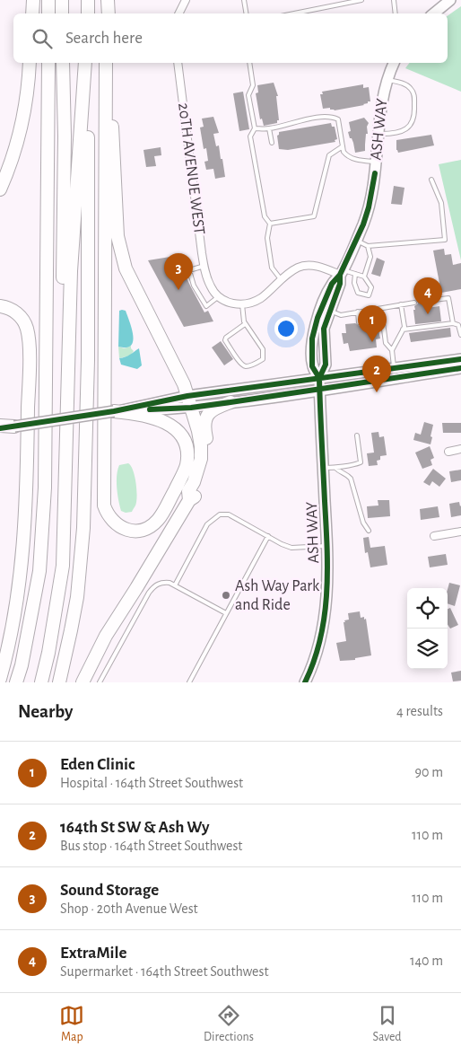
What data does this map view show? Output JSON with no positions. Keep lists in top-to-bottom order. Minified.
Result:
{"streets":{"street":["ASH WAY","20TH AVENUE WEST"]},"places":["Ash Way Park and Ride"],"page":{"search":"Search here","pins":["3","4","1","2"],"heading":["Nearby","4 results"],"list":[{"mark":"1","name":"Eden Clinic","note":"Hospital · 164th Street Southwest","value":"90 m"},{"mark":"2","name":"164th St SW & Ash Wy","note":"Bus stop · 164th Street Southwest","value":"110 m"},{"mark":"3","name":"Sound Storage","note":"Shop · 20th Avenue West","value":"110 m"},{"mark":"4","name":"ExtraMile","note":"Supermarket · 164th Street Southwest","value":"140 m"}],"nav":["Map","Directions","Saved"]}}
